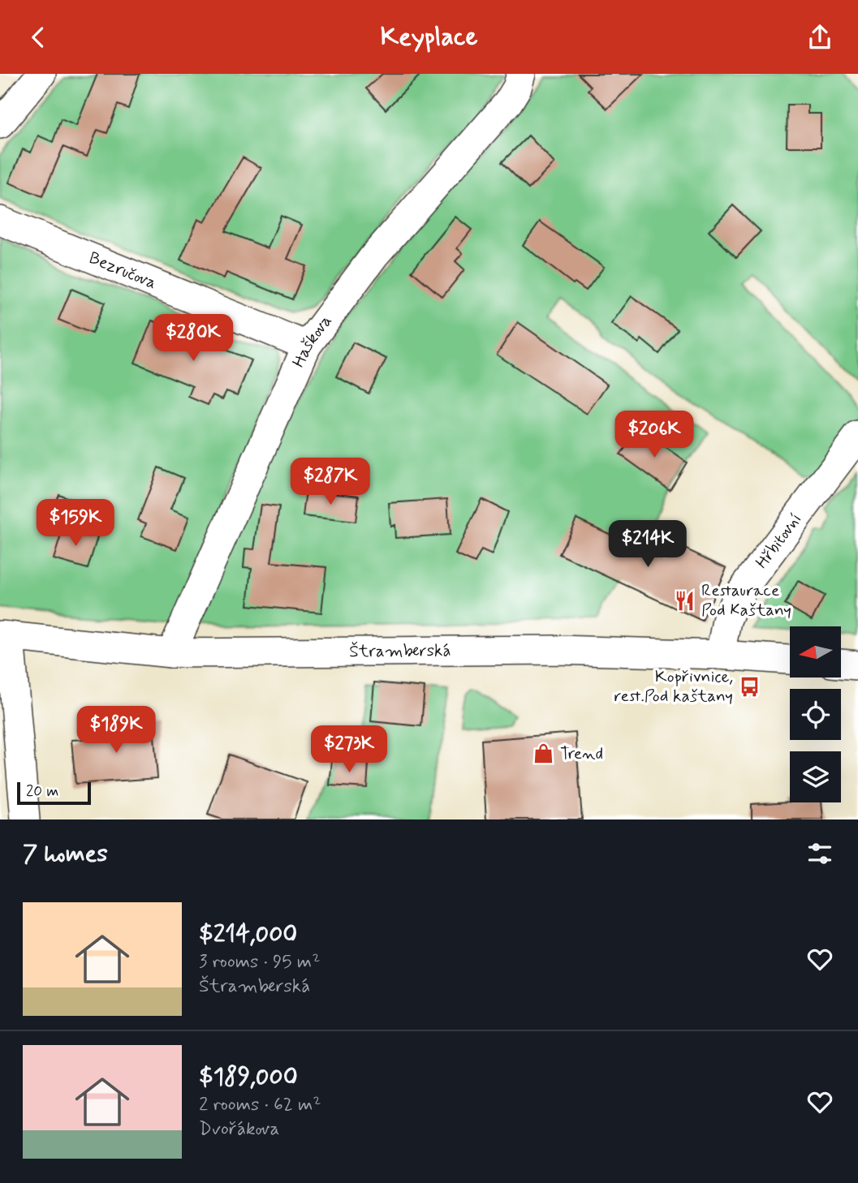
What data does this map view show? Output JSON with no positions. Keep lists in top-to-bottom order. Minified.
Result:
{"streets":{"street":["Bezručova","Haškova","Hřbitovní","Štramberská"]},"crossings":[["Bezručova","Haškova"],["Haškova","Štramberská"],["Hřbitovní","Štramberská"]],"places":{"restaurant":["Restaurace Pod Kaštany"],"bus stop":["Kopřivnice, rest.Pod kaštany"],"shop":["Trend"]},"scale_bar":"20 m","north":"left","page":{"header":"Keyplace","price":["$280K","$206K","$287K","$159K","$214K","$189K","$273K"],"scale":"20 m","heading":"7 homes","list":[{"name":"$214,000","note":"3 rooms · 95 m² · Štramberská"},{"name":"$189,000","note":"2 rooms · 62 m² · Dvořákova"}]}}
